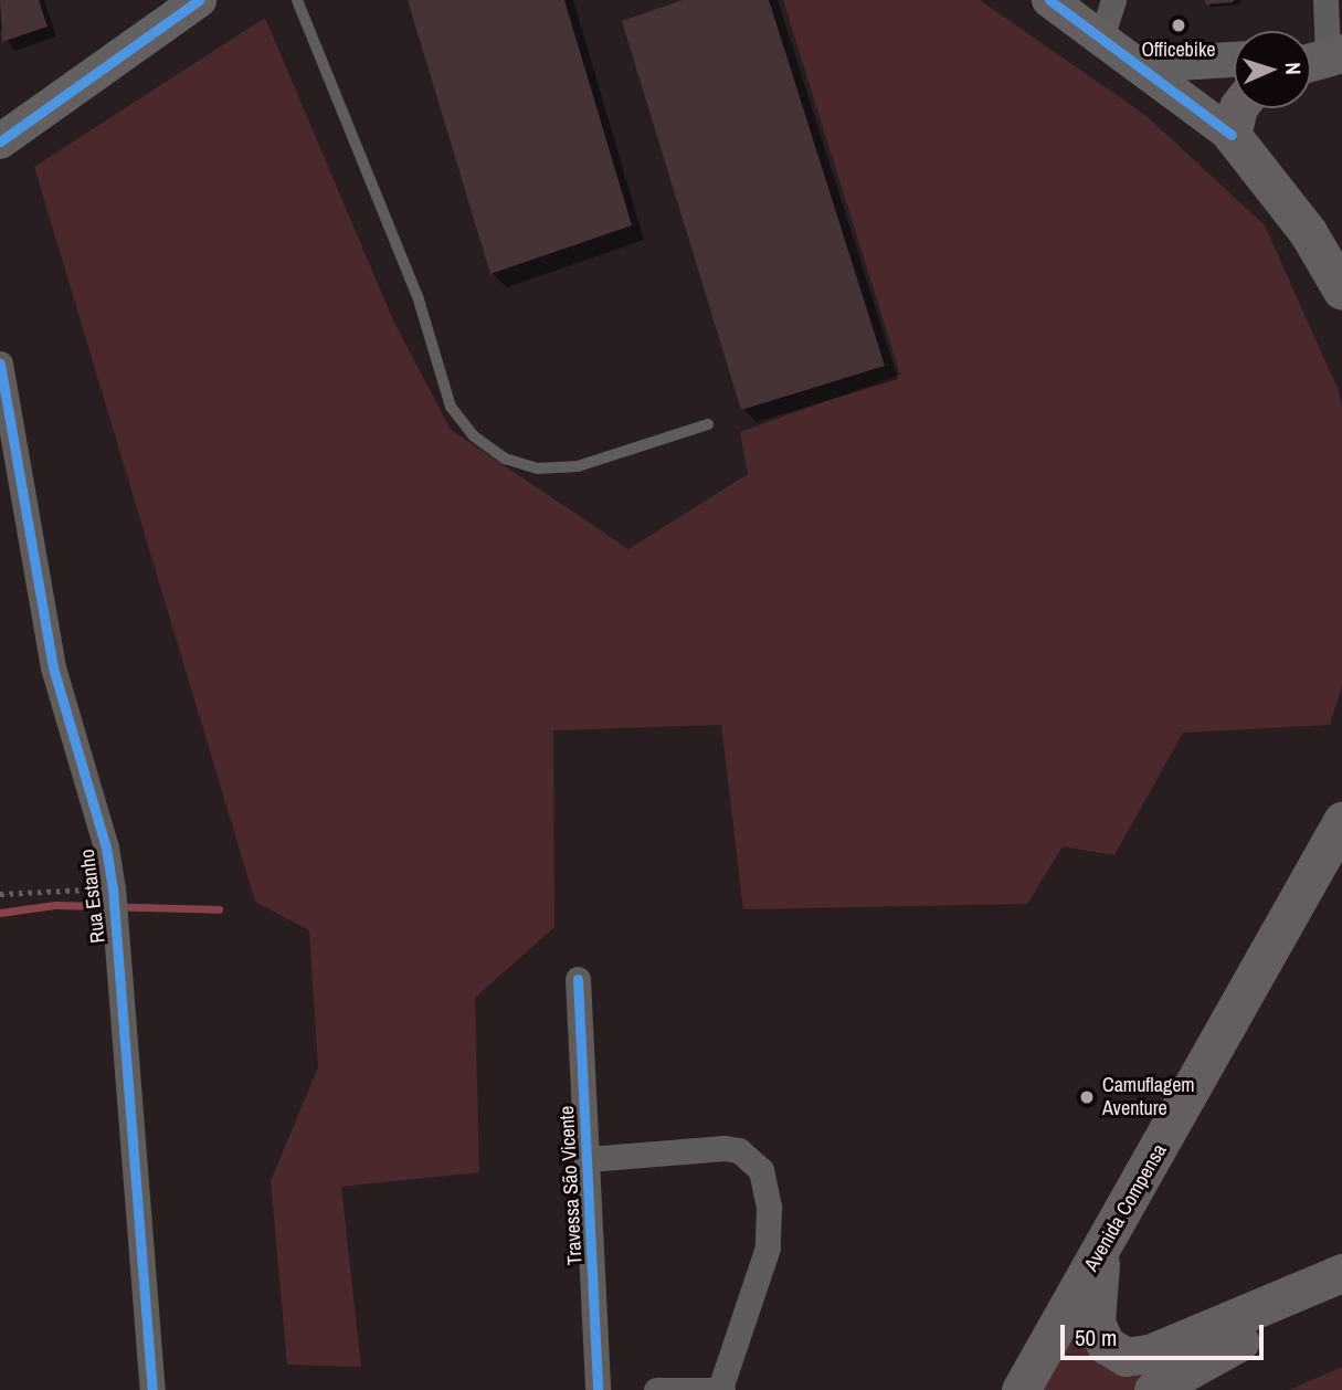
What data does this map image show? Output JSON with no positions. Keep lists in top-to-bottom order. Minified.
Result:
{"streets":{"main road":["Avenida Compensa"],"street":["Rua Estanho","Travessa São Vicente"]},"places":["Officebike","Camuflagem Aventure"],"scale_bar":"50 m","north":"right"}
